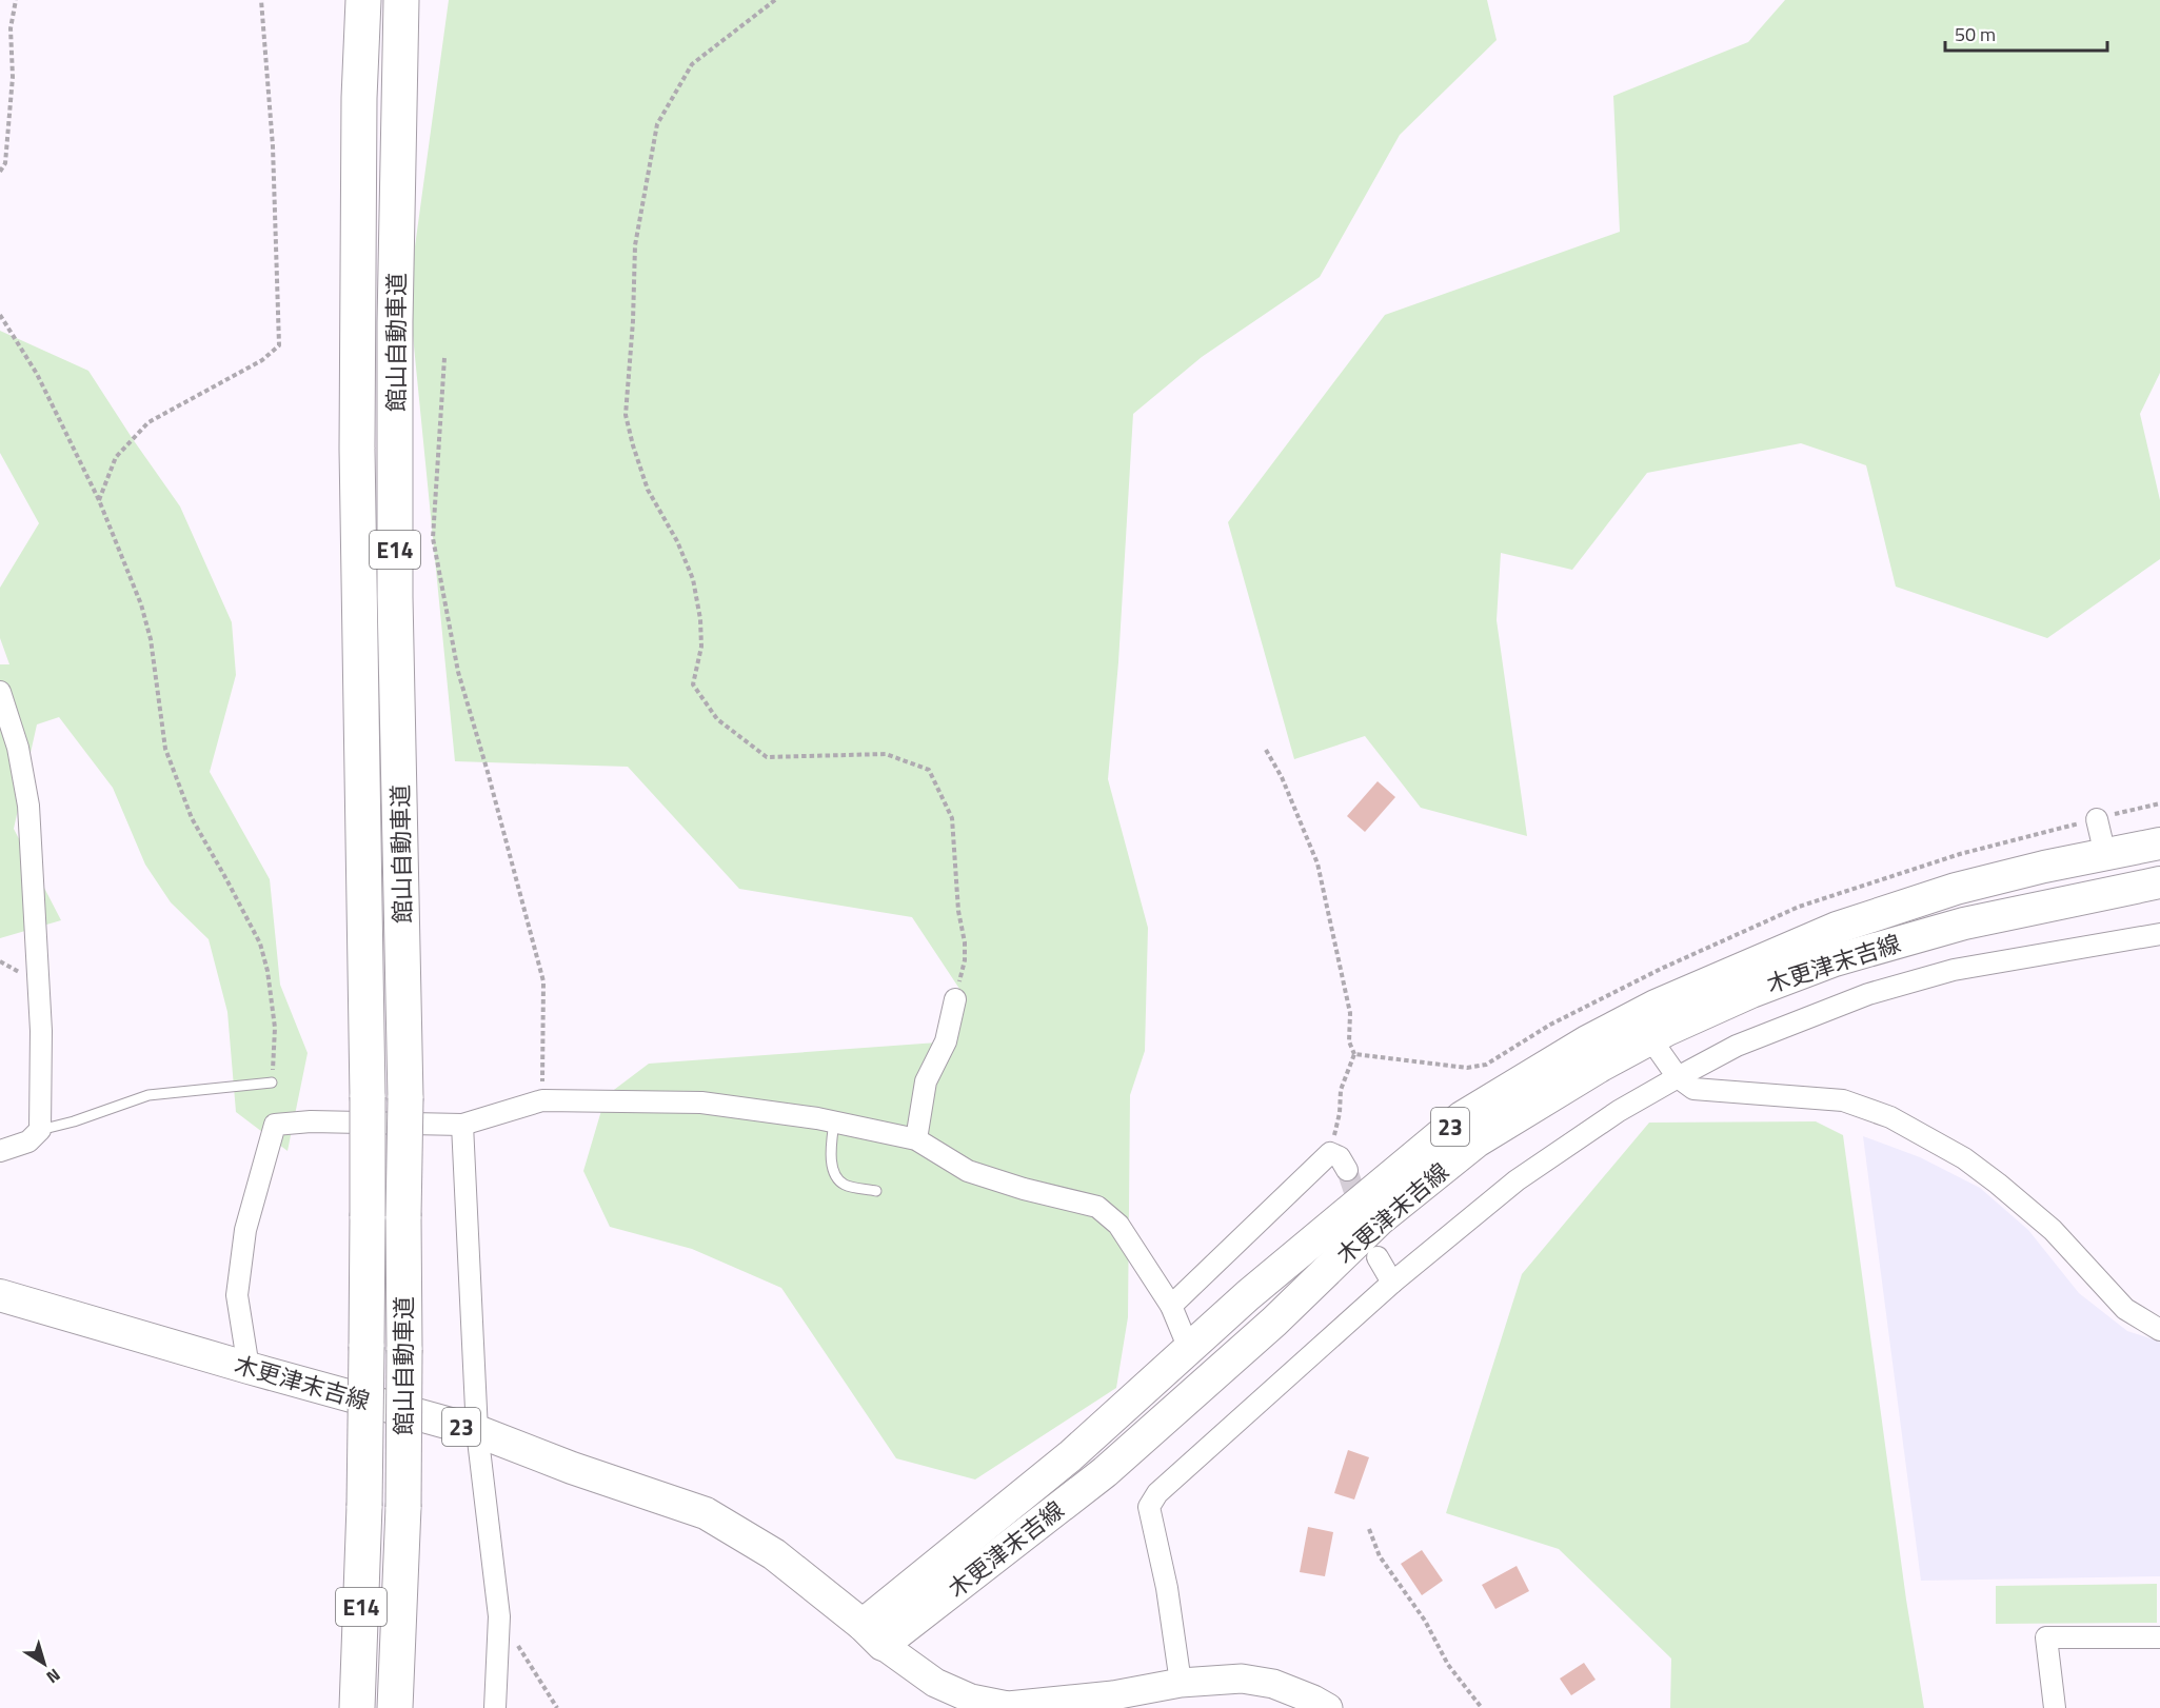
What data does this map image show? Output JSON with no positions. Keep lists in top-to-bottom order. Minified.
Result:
{"streets":{"highway":["館山自動車道","E14"],"main road":["木更津末吉線","23"]},"scale_bar":"50 m","north":"bottom right"}
